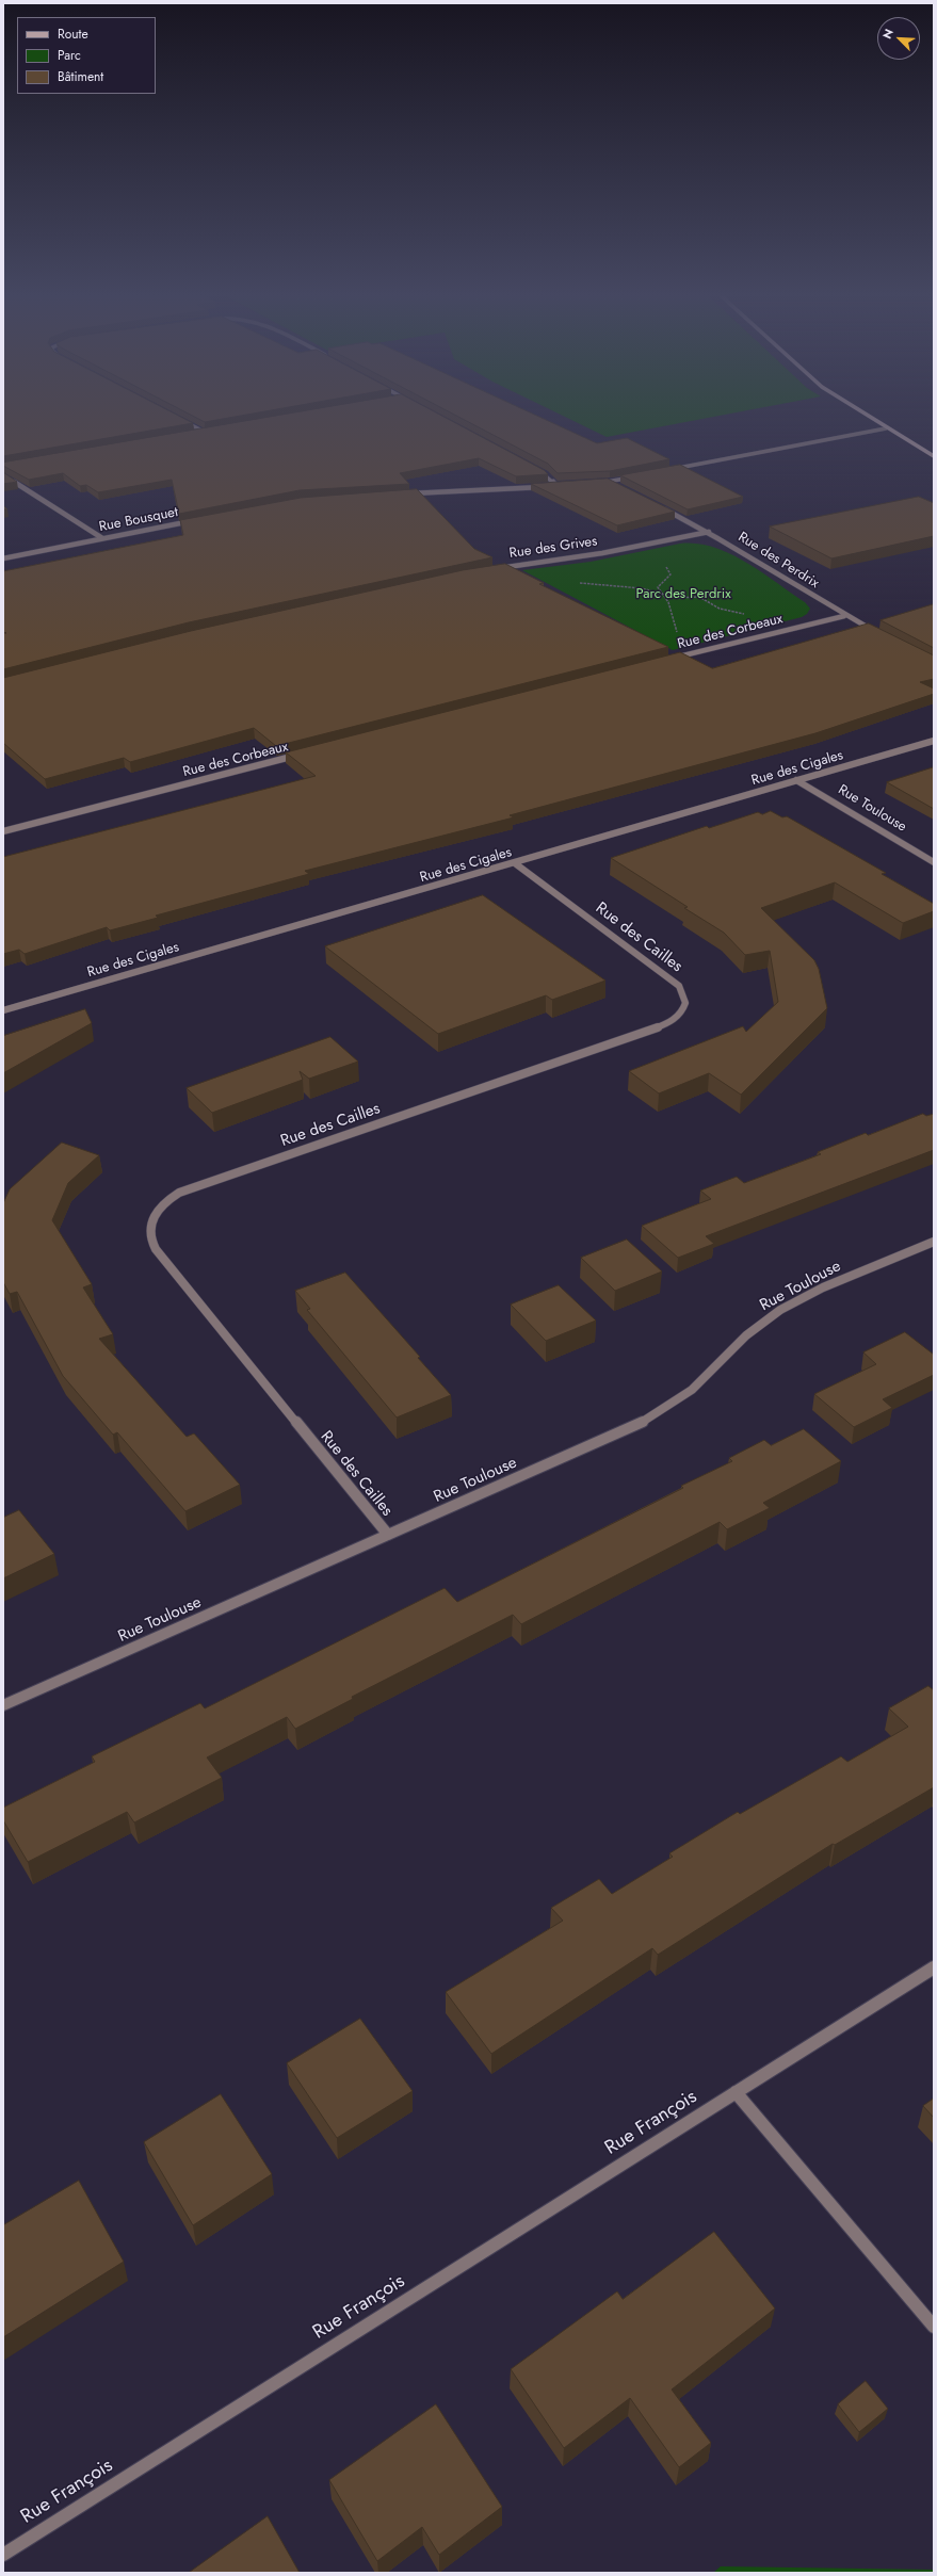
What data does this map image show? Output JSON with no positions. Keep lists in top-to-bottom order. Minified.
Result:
{"streets":{"street":["Rue Bousquet","Rue des Grives","Rue des Perdrix","Rue des Corbeaux","Rue des Cigales","Rue Toulouse","Rue des Cailles","Rue François"]},"crossings":[["Rue des Grives","Rue des Perdrix"],["Rue des Perdrix","Rue des Corbeaux"],["Rue des Cigales","Rue Toulouse"],["Rue des Cigales","Rue des Cailles"],["Rue Toulouse","Rue des Cailles"]],"parks":["Parc des Perdrix"],"legend":["Route","Parc","Bâtiment"],"north":"top left"}
